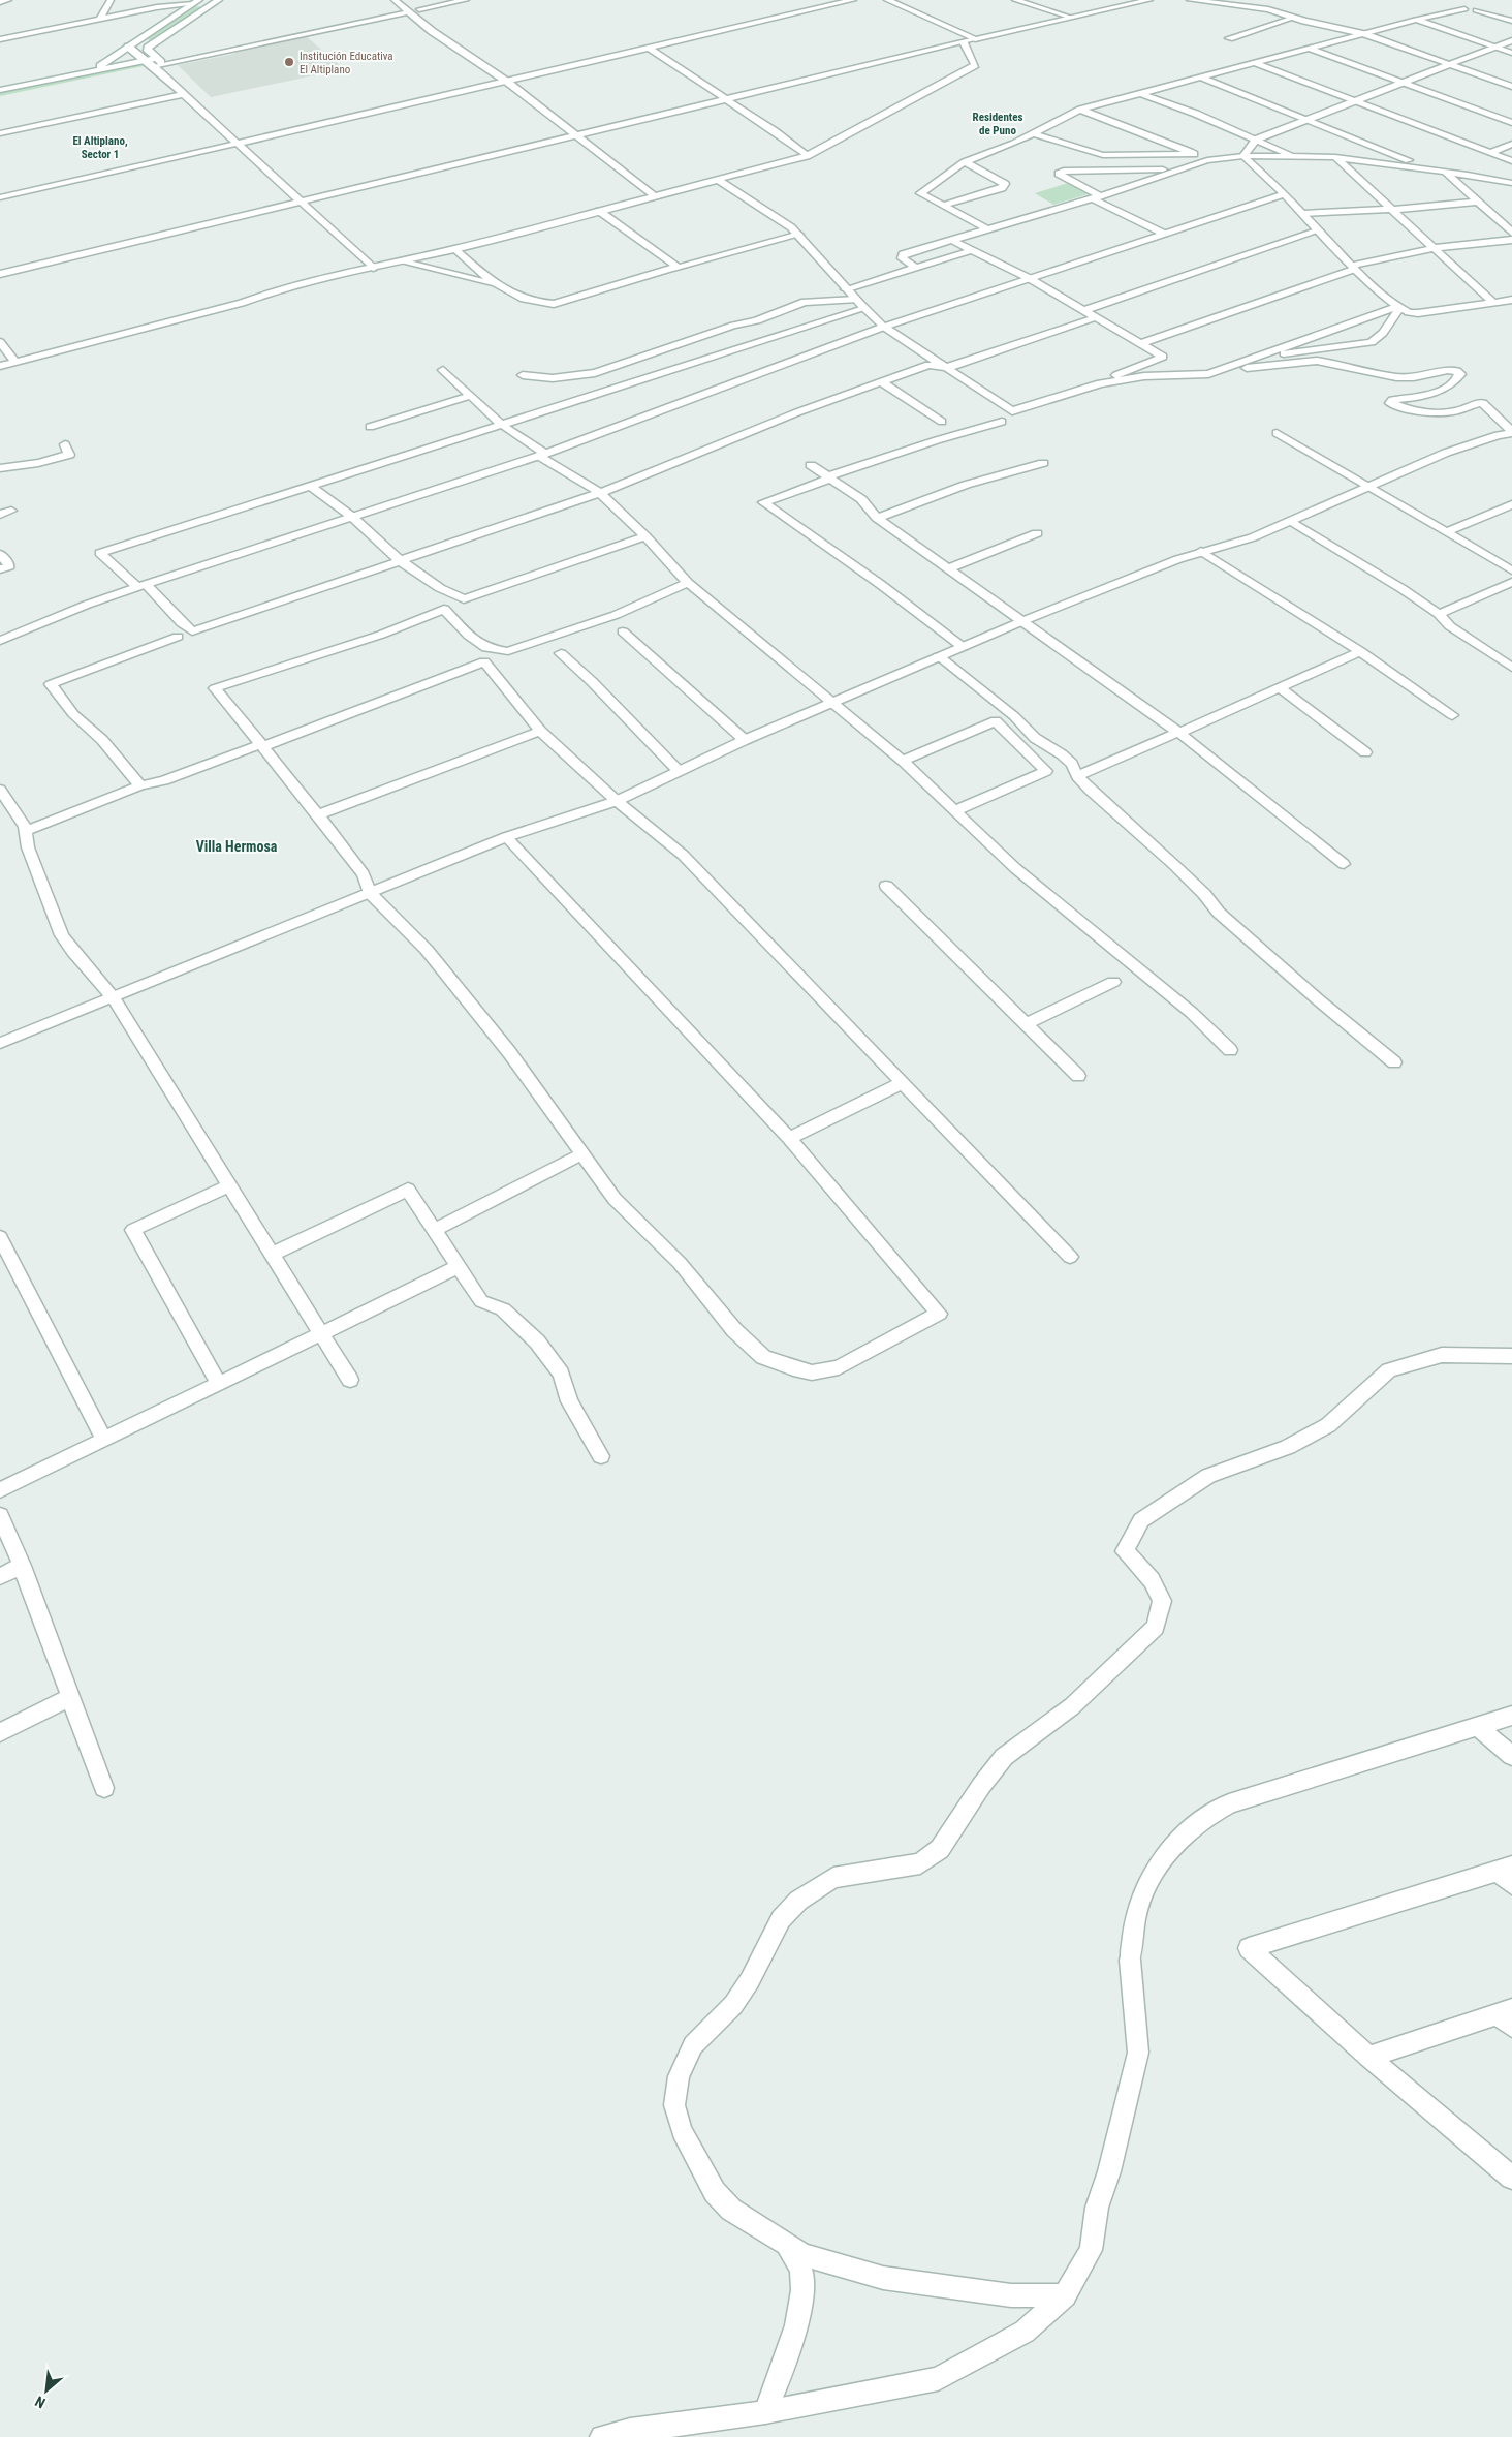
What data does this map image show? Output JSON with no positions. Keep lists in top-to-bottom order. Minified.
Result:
{"districts":["Residentes de Puno","El Altiplano, Sector 1","Villa Hermosa"],"places":["Institución Educativa El Altiplano"],"north":"bottom left"}
